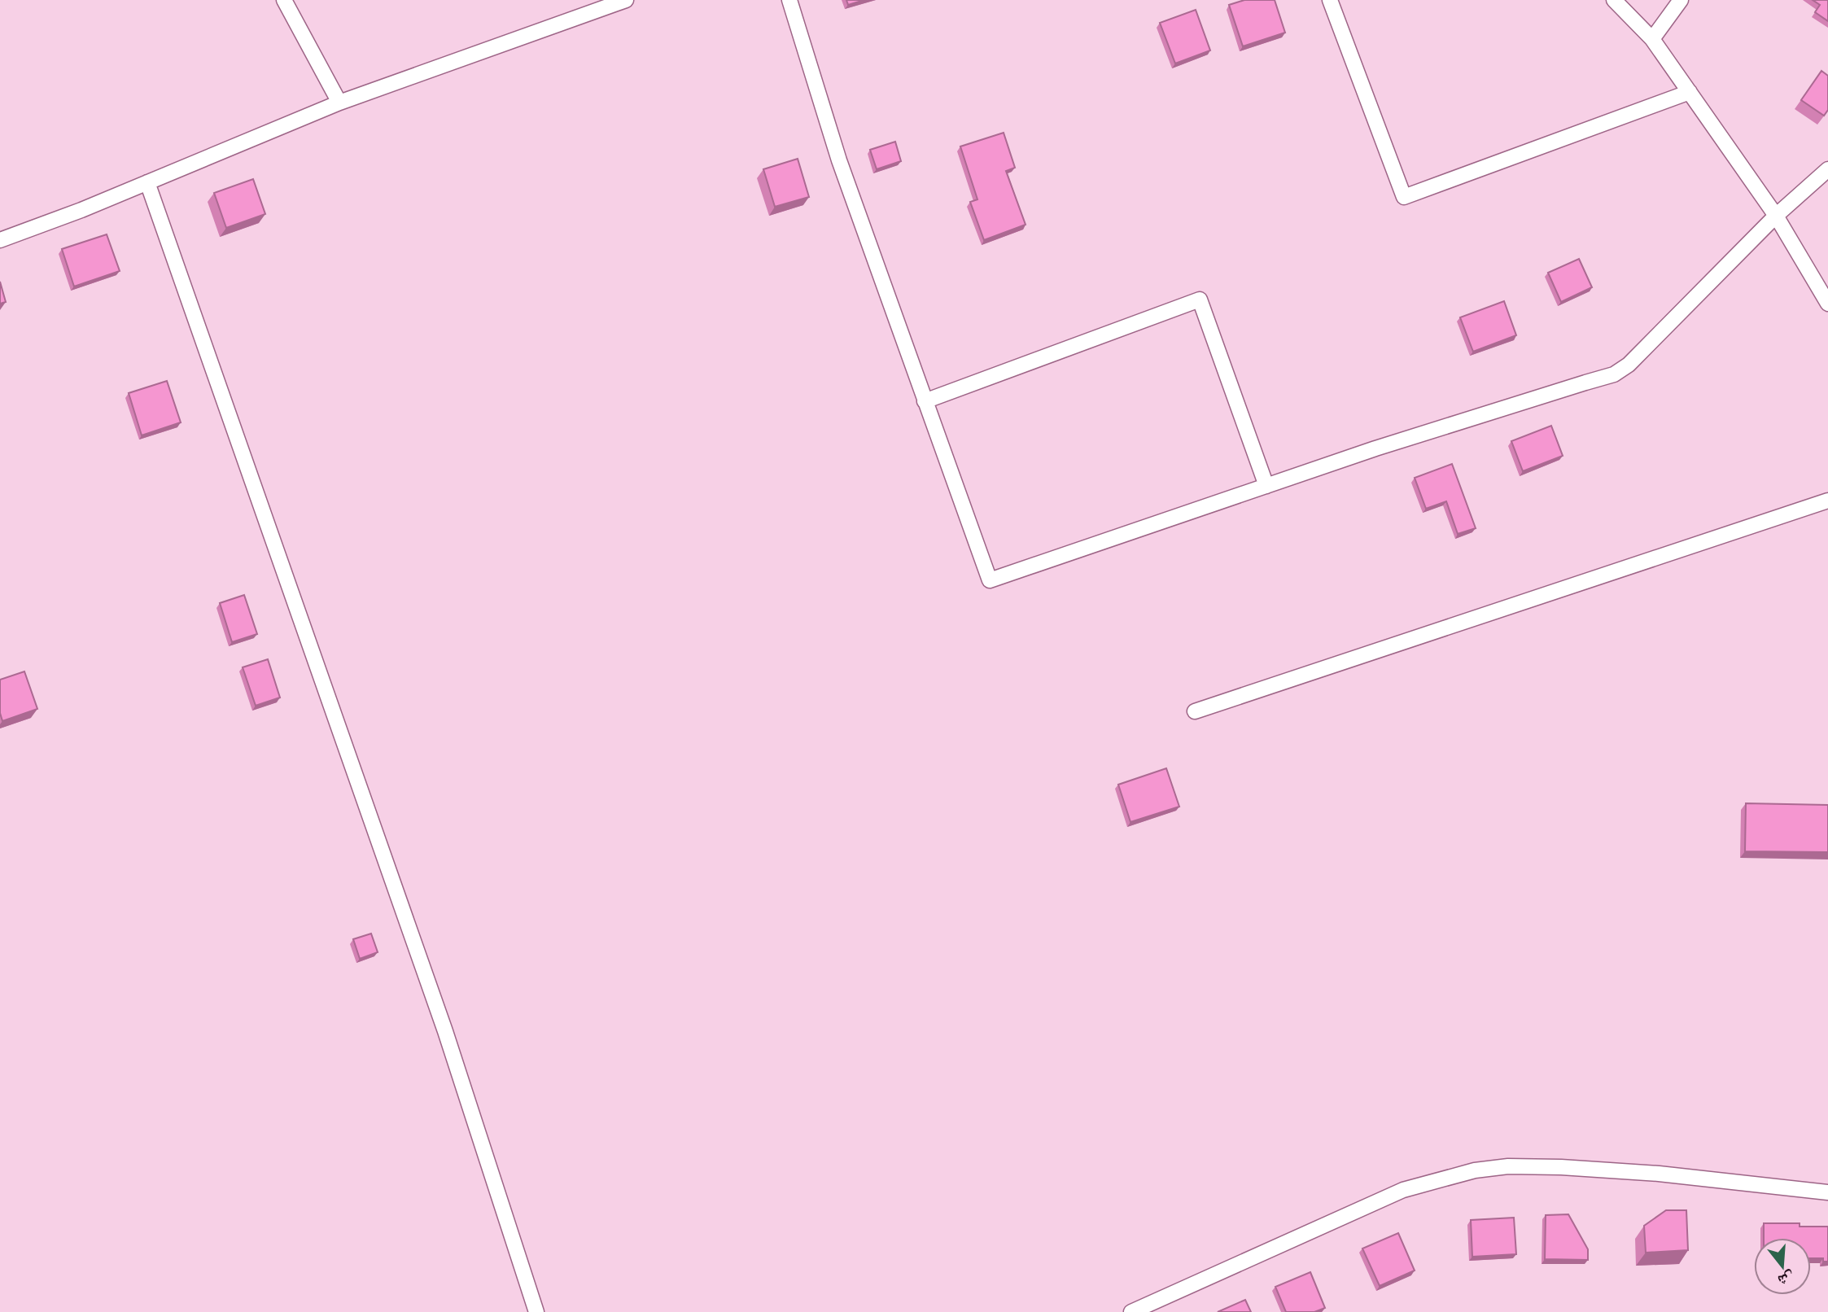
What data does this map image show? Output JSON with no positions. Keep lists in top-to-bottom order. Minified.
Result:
{"north":"bottom"}
